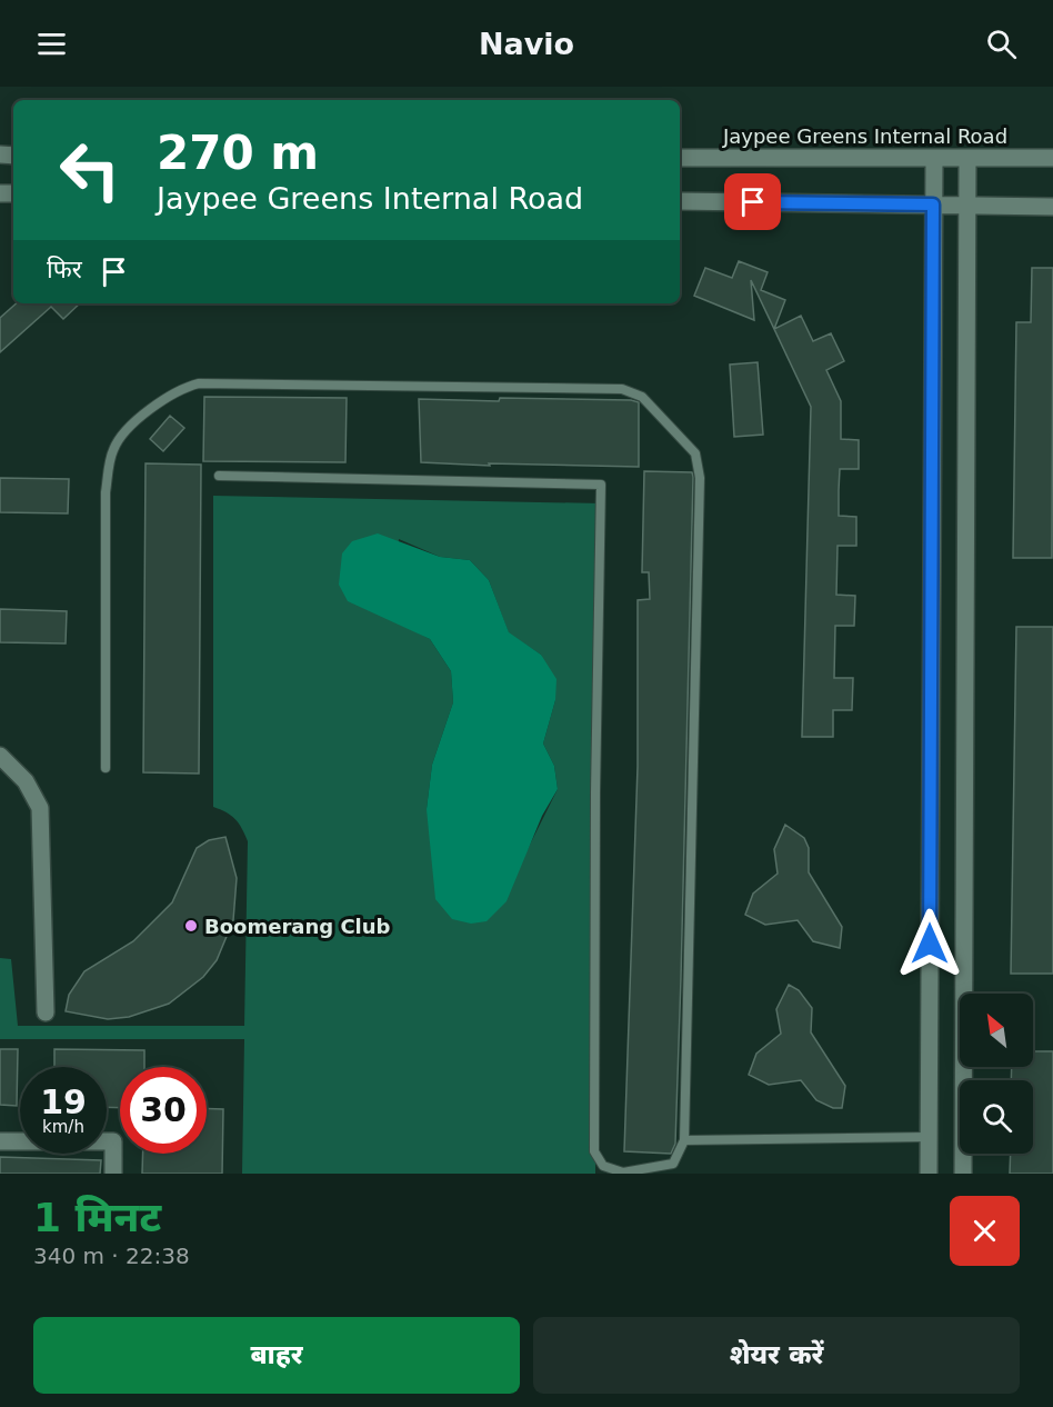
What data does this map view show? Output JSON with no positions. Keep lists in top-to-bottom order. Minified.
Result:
{"streets":{"street":["Jaypee Greens Internal Road"]},"places":["Boomerang Club"],"north":"top left","page":{"header":"Navio","turn":["270 m","Jaypee Greens Internal Road"],"then":"फिर","speed":"19 km/h","limit":"30","heading":["1 मिनट","340 m · 22:38"],"buttons":["बाहर","शेयर करें"]}}
